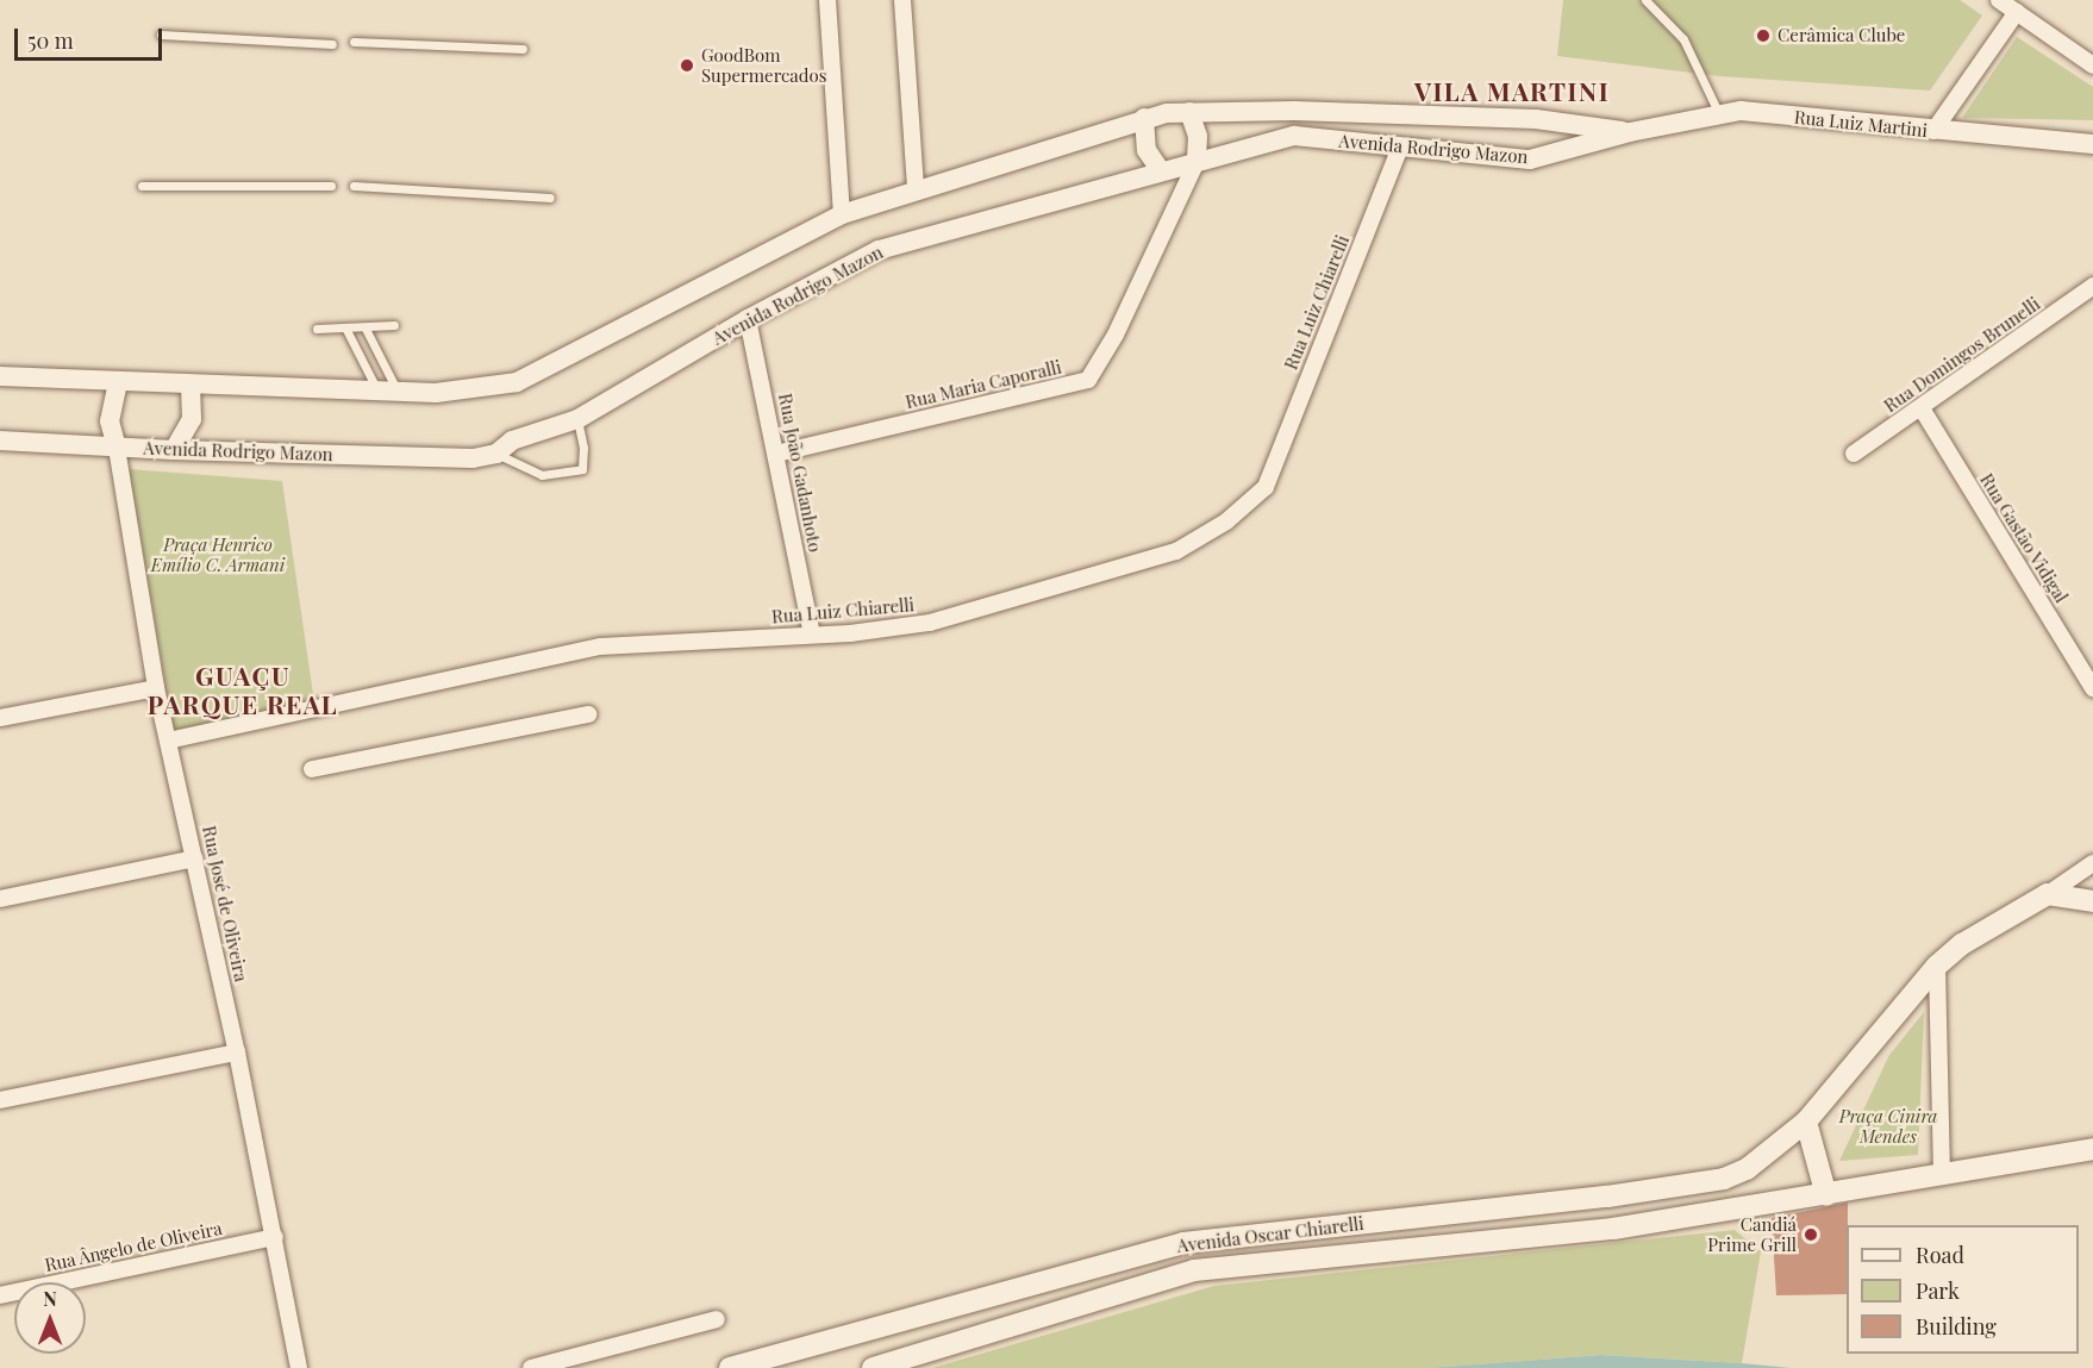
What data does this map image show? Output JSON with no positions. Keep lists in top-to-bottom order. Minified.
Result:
{"streets":{"main road":["Avenida Oscar Chiarelli"],"street":["Rua Luiz Martini","Avenida Rodrigo Mazon","Rua Luiz Chiarelli","Rua Domingos Brunelli","Rua Maria Caporalli","Rua João Gadanhoto","Rua Gastão Vidigal","Rua José de Oliveira","Rua Ângelo de Oliveira"]},"crossings":[["Rua Luiz Martini","Avenida Rodrigo Mazon"],["Avenida Rodrigo Mazon","Rua Luiz Chiarelli"],["Avenida Rodrigo Mazon","Rua Maria Caporalli"],["Avenida Rodrigo Mazon","Rua João Gadanhoto"],["Avenida Rodrigo Mazon","Rua José de Oliveira"],["Rua Luiz Chiarelli","Rua João Gadanhoto"],["Rua Luiz Chiarelli","Rua José de Oliveira"],["Rua Domingos Brunelli","Rua Gastão Vidigal"],["Rua Maria Caporalli","Rua João Gadanhoto"],["Rua José de Oliveira","Rua Ângelo de Oliveira"]],"districts":["VILA MARTINI","GUAÇU PARQUE REAL"],"parks":["Praça Henrico Emílio C. Armani","Praça Cinira Mendes"],"places":["Cerâmica Clube","GoodBom Supermercados","Candiá Prime Grill"],"legend":["Road","Park","Building"],"scale_bar":"50 m","north":"top"}
